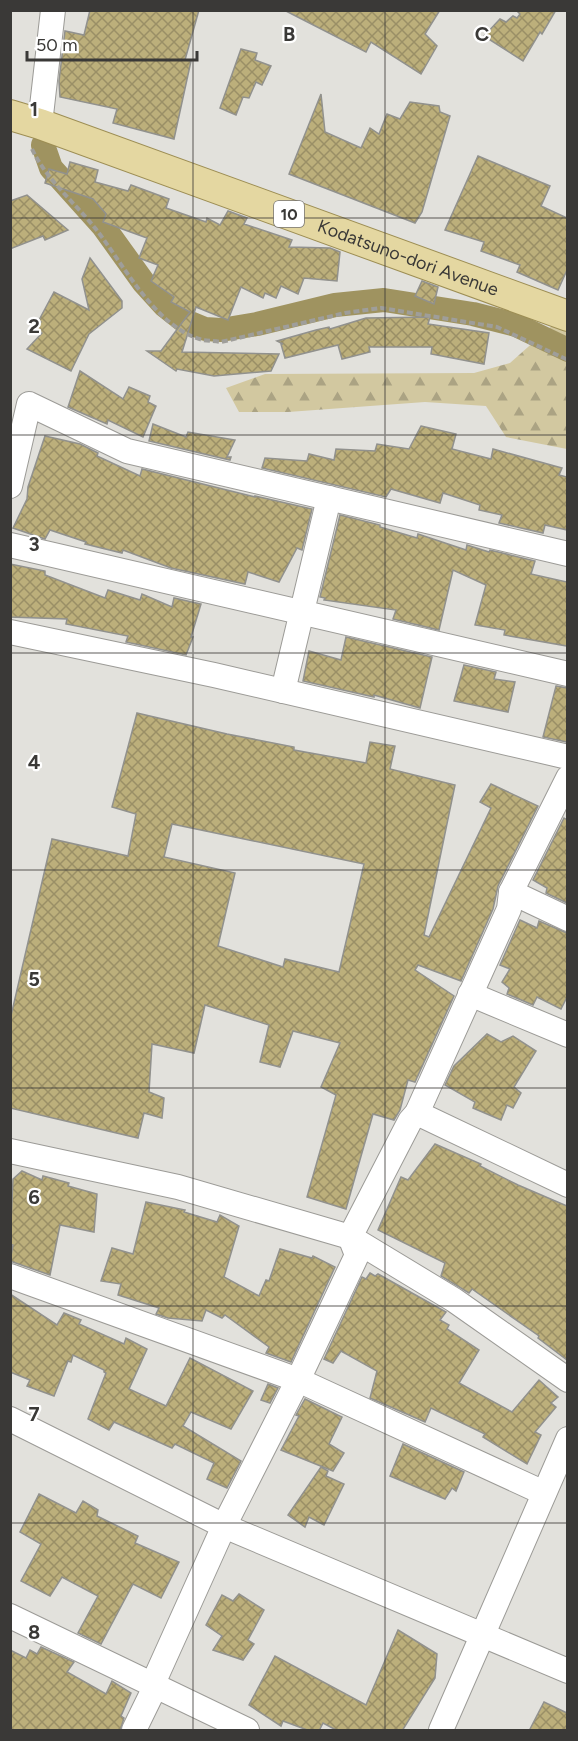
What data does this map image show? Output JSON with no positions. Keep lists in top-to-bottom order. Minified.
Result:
{"streets":{"main road":["10","Kodatsuno-dori Avenue"]},"scale_bar":"50 m","grid":{"columns":["B","C"],"rows":["1","2","3","4","5","6","7","8"]}}
